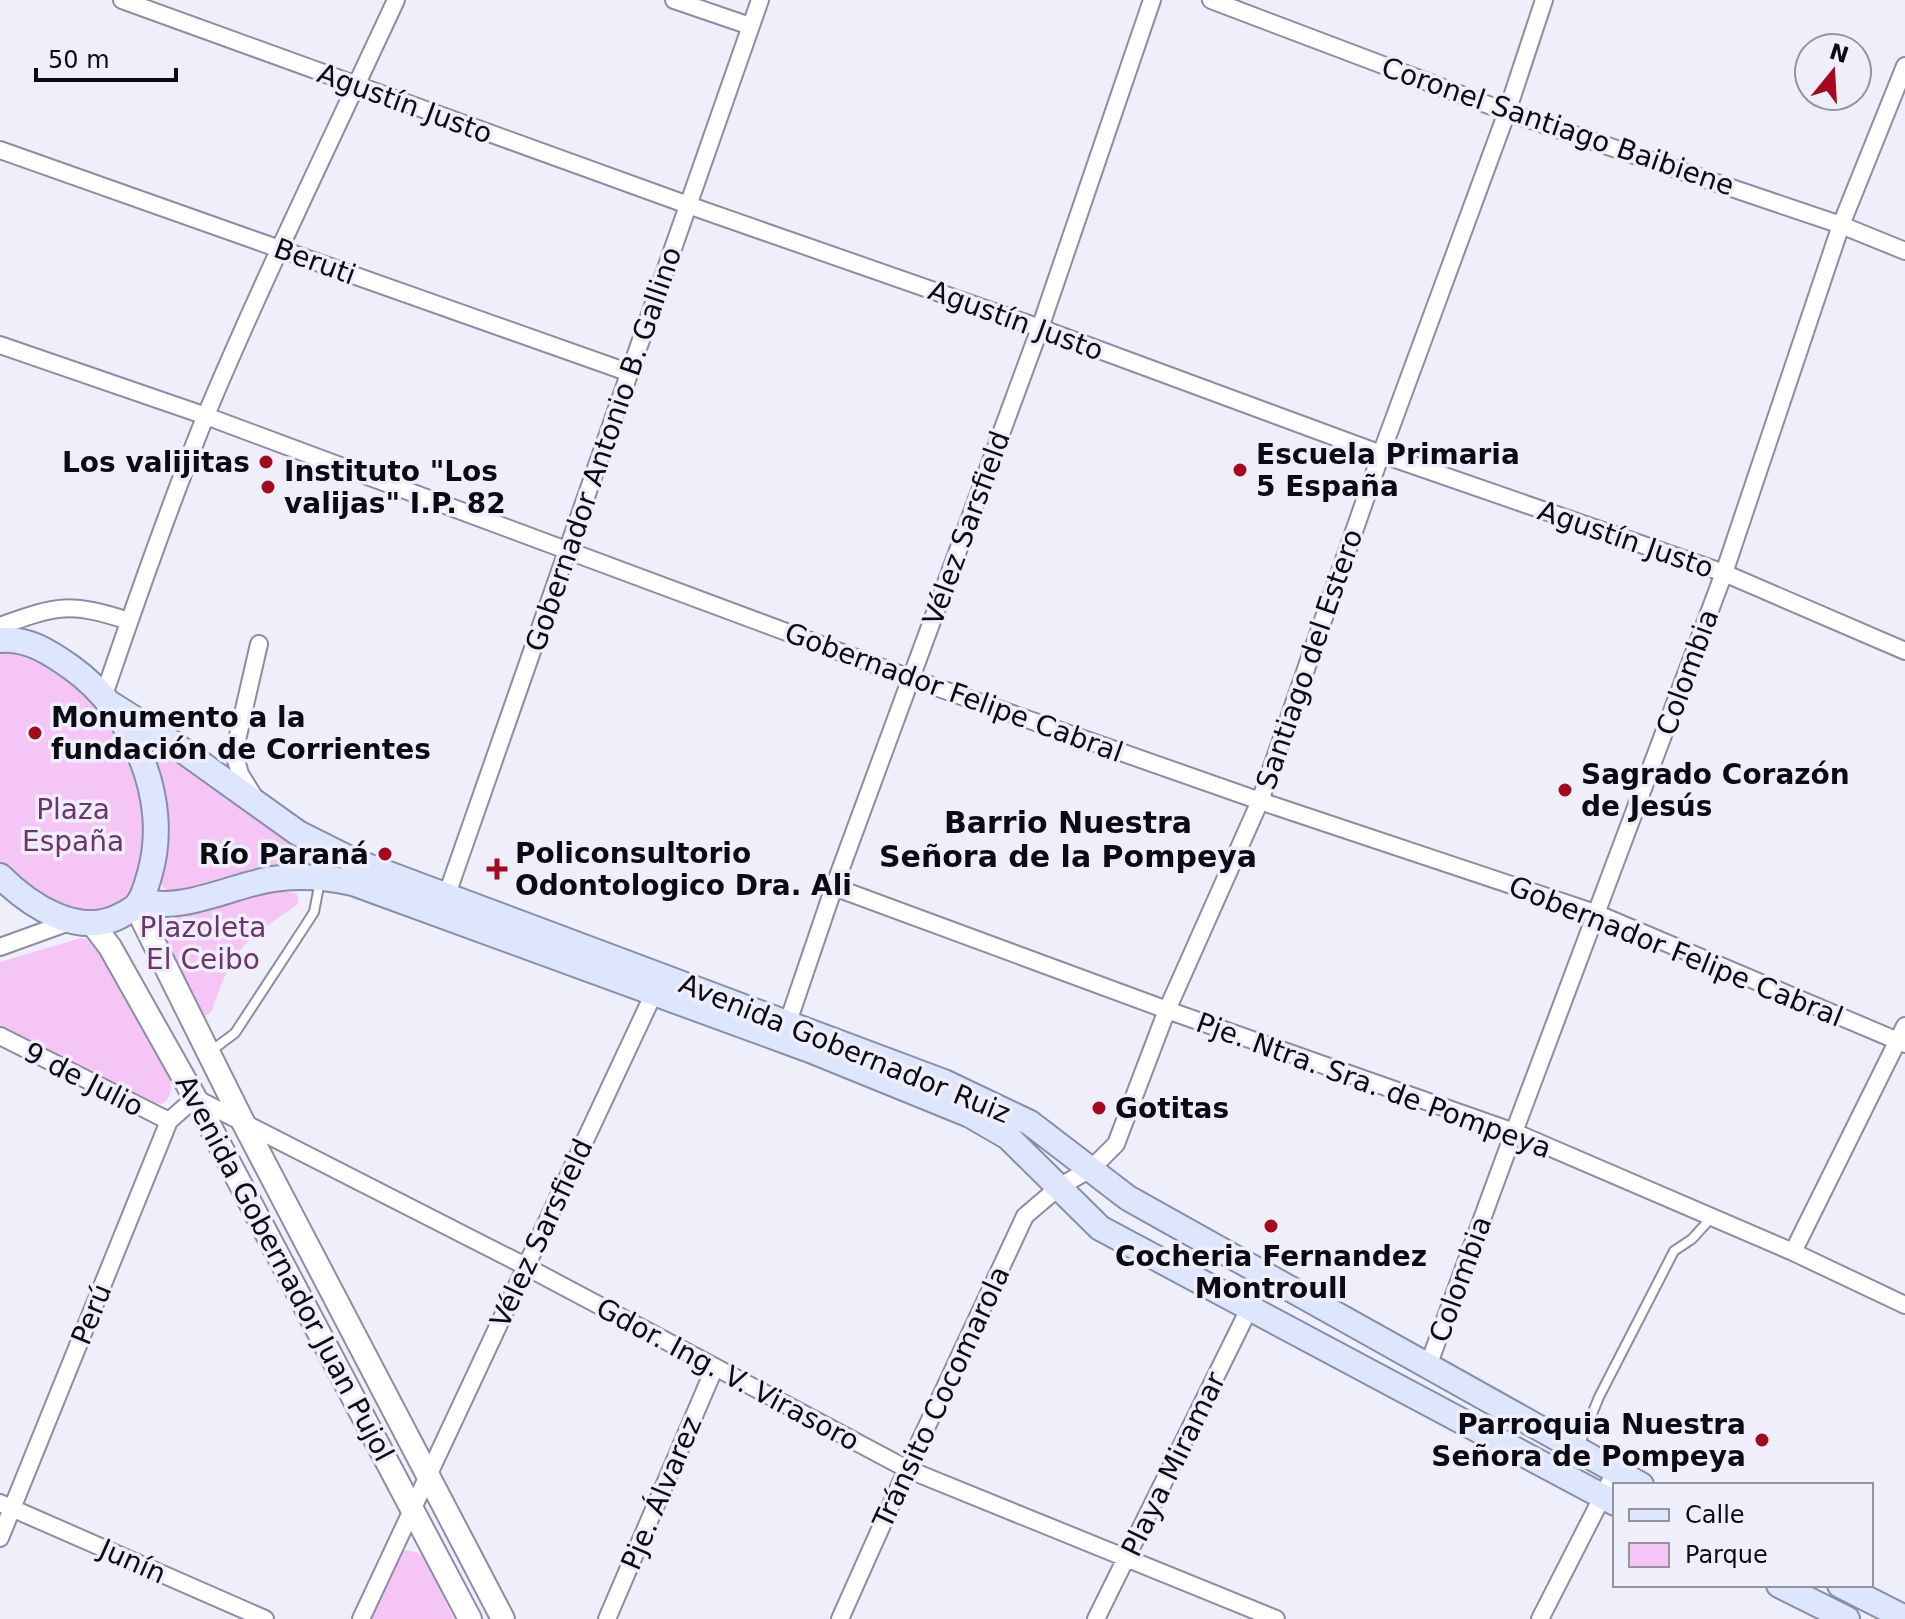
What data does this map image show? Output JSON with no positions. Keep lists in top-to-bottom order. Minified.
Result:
{"streets":{"main road":["Avenida Gobernador Ruiz","Avenida Gobernador Juan Pujol"],"street":["Agustín Justo","Coronel Santiago Baibiene","Beruti","Gobernador Antonio B. Gallino","Vélez Sarsfield","Santiago del Estero","Colombia","Gobernador Felipe Cabral","9 de Julio","Pje. Ntra. Sra. de Pompeya","Perú","Gdor. Ing. V. Virasoro","Tránsito Cocomarola","Playa Miramar","Pje. Álvarez","Junín"]},"crossings":[["Agustín Justo","Gobernador Antonio B. Gallino"],["Agustín Justo","Vélez Sarsfield"],["Agustín Justo","Santiago del Estero"],["Agustín Justo","Colombia"],["Coronel Santiago Baibiene","Santiago del Estero"],["Coronel Santiago Baibiene","Colombia"],["Beruti","Gobernador Antonio B. Gallino"],["Gobernador Antonio B. Gallino","Gobernador Felipe Cabral"],["Gobernador Antonio B. Gallino","Avenida Gobernador Ruiz"],["Vélez Sarsfield","Gobernador Felipe Cabral"],["Vélez Sarsfield","Avenida Gobernador Ruiz"],["Vélez Sarsfield","Pje. Ntra. Sra. de Pompeya"],["Vélez Sarsfield","Avenida Gobernador Juan Pujol"],["Vélez Sarsfield","Gdor. Ing. V. Virasoro"],["Santiago del Estero","Gobernador Felipe Cabral"],["Santiago del Estero","Avenida Gobernador Ruiz"],["Santiago del Estero","Pje. Ntra. Sra. de Pompeya"],["Santiago del Estero","Tránsito Cocomarola"],["Colombia","Gobernador Felipe Cabral"],["Colombia","Avenida Gobernador Ruiz"],["Colombia","Pje. Ntra. Sra. de Pompeya"],["Avenida Gobernador Ruiz","Avenida Gobernador Juan Pujol"],["Avenida Gobernador Ruiz","Tránsito Cocomarola"],["Avenida Gobernador Ruiz","Playa Miramar"],["9 de Julio","Perú"],["Avenida Gobernador Juan Pujol","Perú"],["Avenida Gobernador Juan Pujol","Gdor. Ing. V. Virasoro"],["Perú","Gdor. Ing. V. Virasoro"],["Perú","Junín"],["Gdor. Ing. V. Virasoro","Tránsito Cocomarola"],["Gdor. Ing. V. Virasoro","Playa Miramar"],["Gdor. Ing. V. Virasoro","Pje. Álvarez"]],"districts":["Barrio Nuestra Señora de la Pompeya"],"parks":["Plaza España","Plazoleta El Ceibo"],"places":{"other":["Los valijitas","Escuela Primaria 5 España","Instituto \"Los valijas\" I.P. 82","Monumento a la fundación de Corrientes","Sagrado Corazón de Jesús","Río Paraná","Gotitas","Cocheria Fernandez Montroull","Parroquia Nuestra Señora de Pompeya"],"health":["Policonsultorio Odontologico Dra. Ali"]},"legend":["Calle","Parque"],"scale_bar":"50 m","north":"top"}
